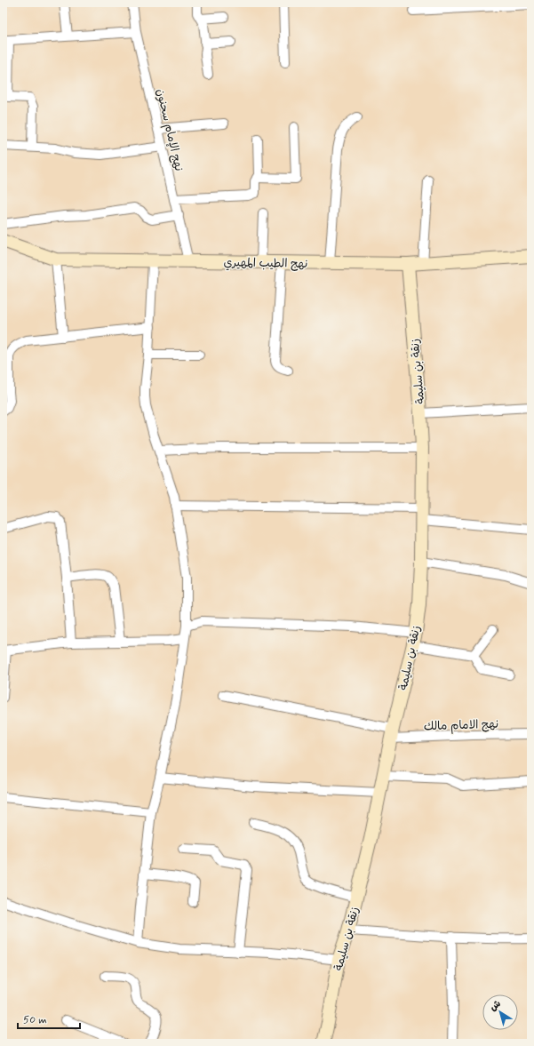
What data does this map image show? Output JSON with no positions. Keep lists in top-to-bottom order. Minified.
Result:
{"streets":{"street":["نهج الإمام سحنون","نهج الطيب المهيري","زنقة بن سليمة","نهج الامام مالك"]},"crossings":[["نهج الإمام سحنون","نهج الطيب المهيري"],["نهج الطيب المهيري","زنقة بن سليمة"],["زنقة بن سليمة","نهج الامام مالك"]],"scale_bar":"50 m","north":"top left"}
